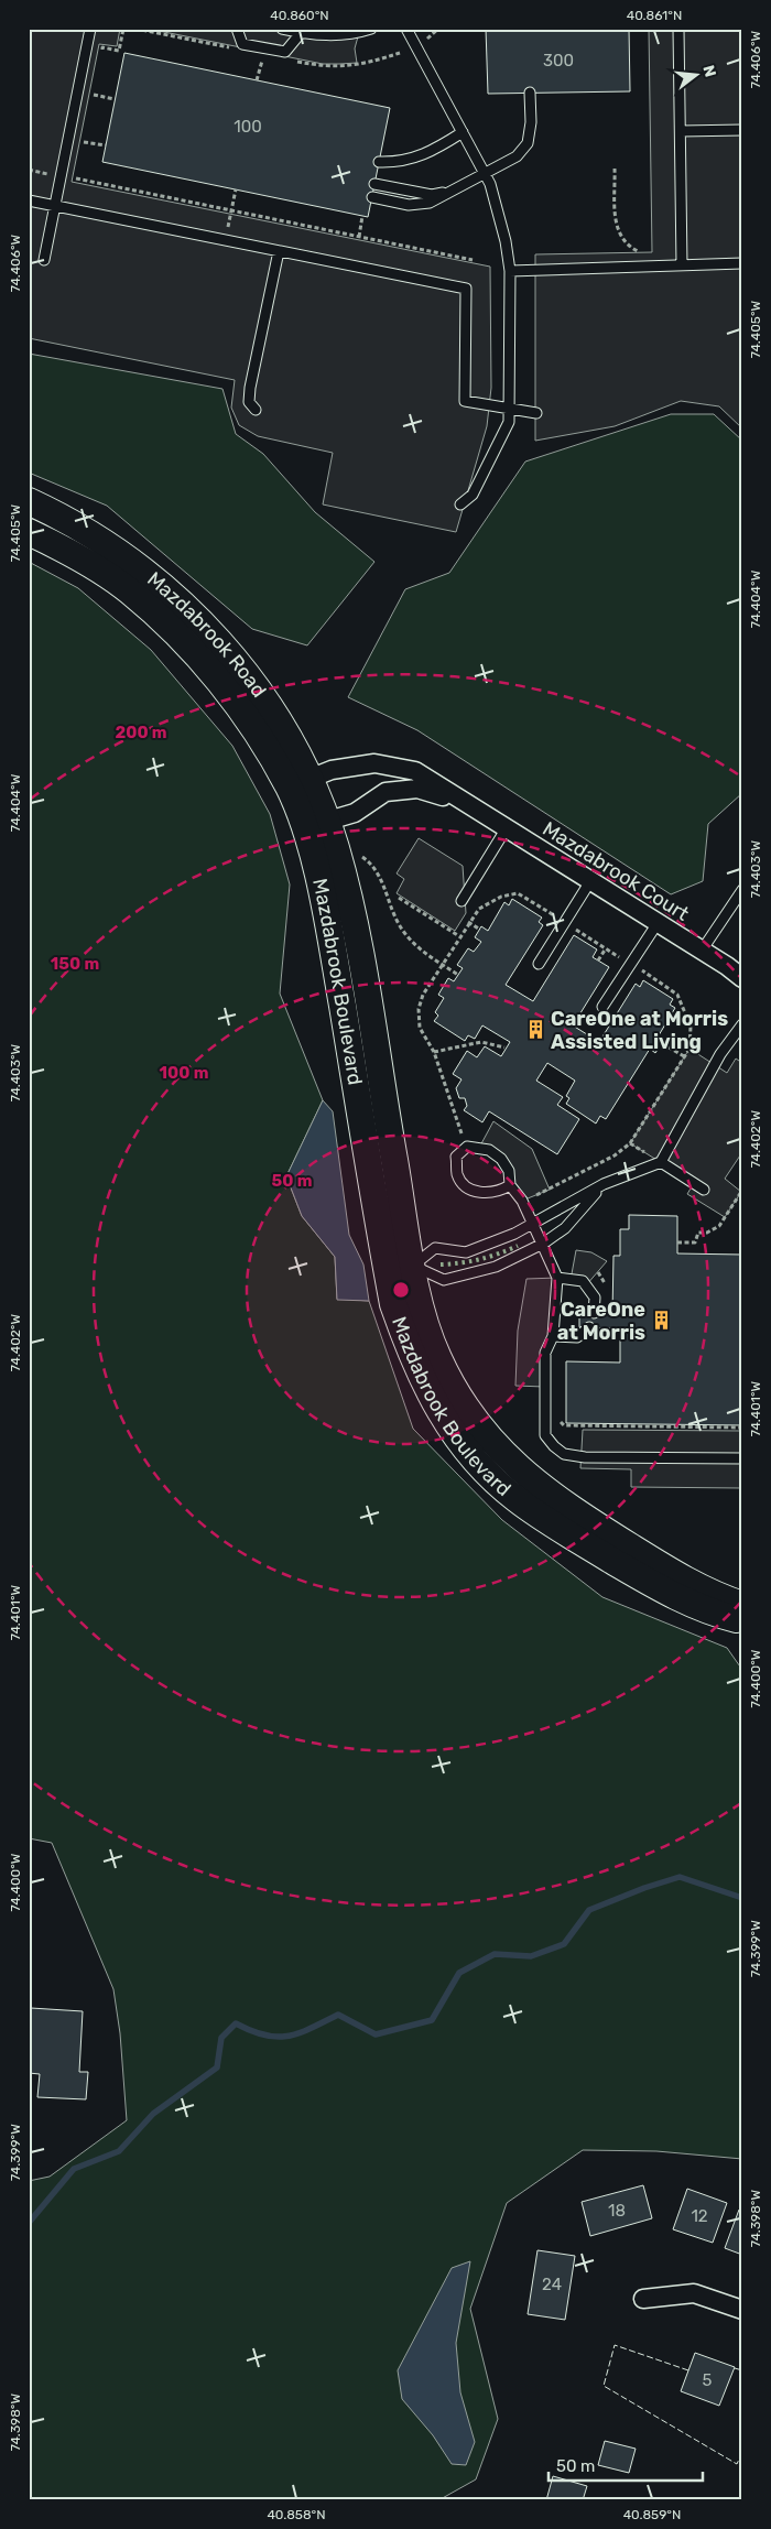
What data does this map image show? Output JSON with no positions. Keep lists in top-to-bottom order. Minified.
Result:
{"streets":{"street":["Mazdabrook Road","Mazdabrook Court","Mazdabrook Boulevard"]},"crossings":[["Mazdabrook Road","Mazdabrook Court"],["Mazdabrook Road","Mazdabrook Boulevard"],["Mazdabrook Court","Mazdabrook Boulevard"]],"places":{"building":["CareOne at Morris Assisted Living","CareOne at Morris"]},"house_numbers":["300","100","18","12","24","5"],"scale_bar":"50 m","north":"right","coordinates":["40.860°N","40.861°N","74.406°W","74.405°W","74.404°W","74.403°W","74.402°W","74.401°W","74.400°W","74.399°W","74.398°W","40.858°N","40.859°N"],"rings":["200 m","150 m","100 m","50 m"]}
